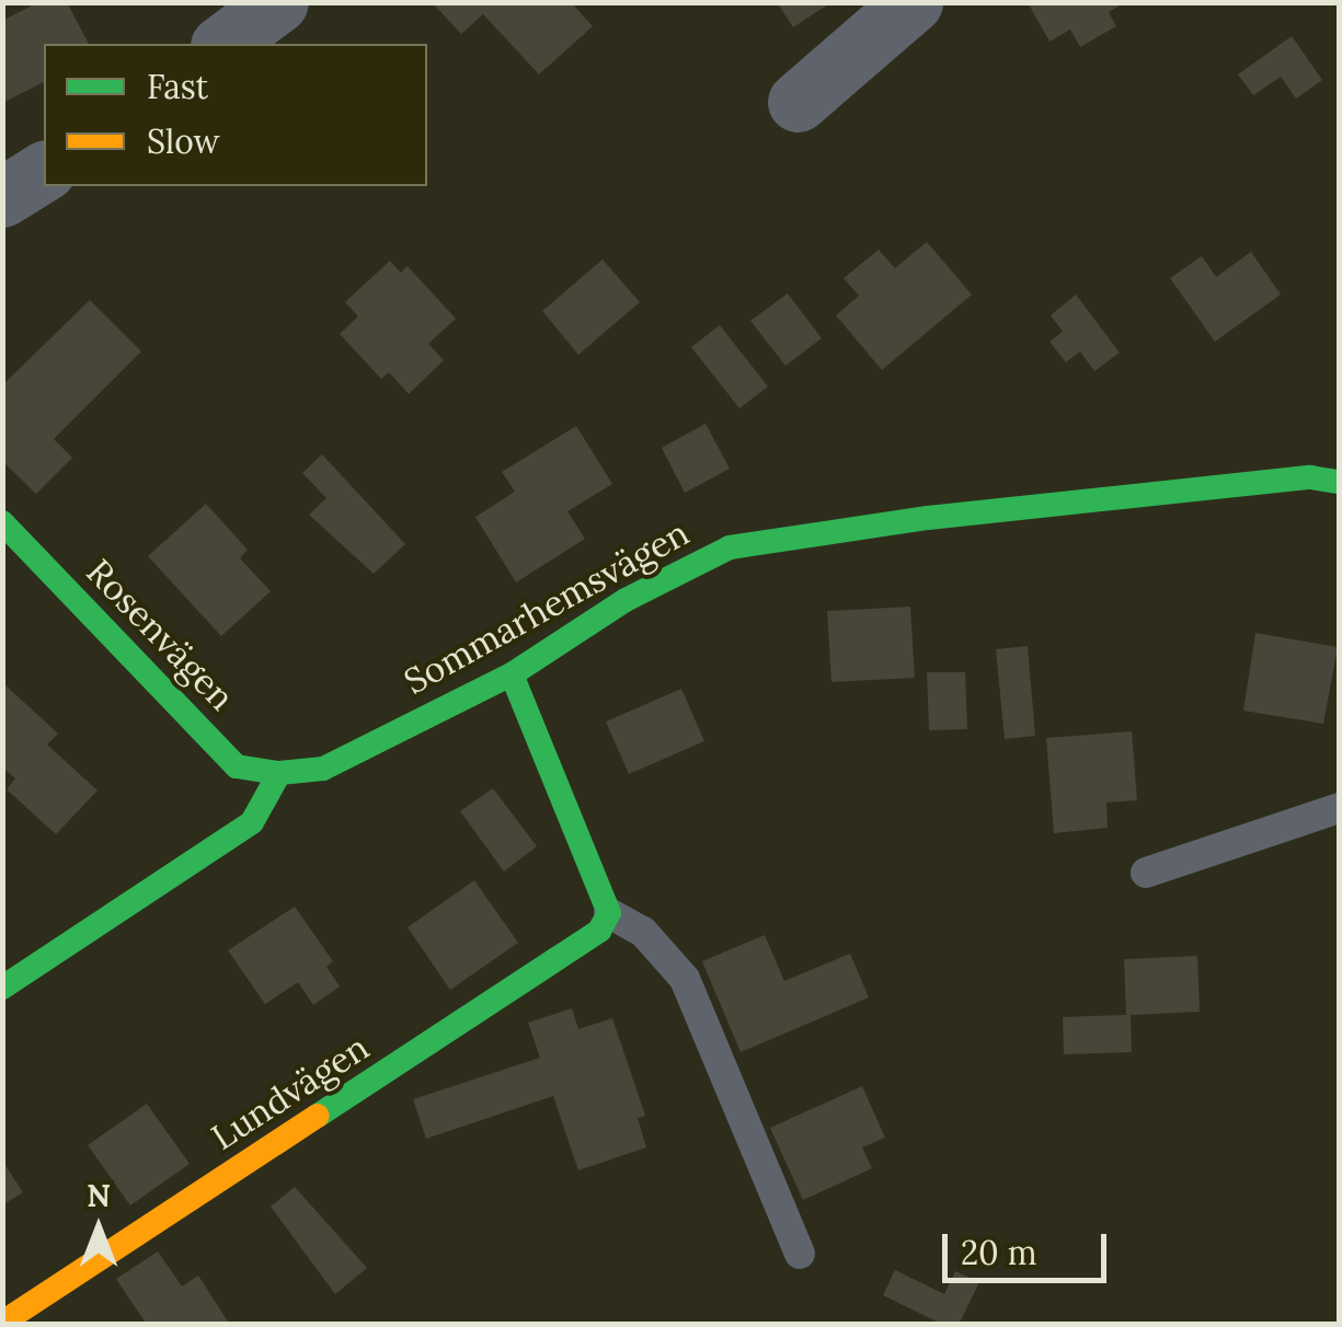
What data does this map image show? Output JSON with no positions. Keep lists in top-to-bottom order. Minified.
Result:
{"streets":{"street":["Sommarhemsvägen","Rosenvägen","Lundvägen"]},"crossings":[["Sommarhemsvägen","Rosenvägen"]],"legend":["Fast","Slow"],"scale_bar":"20 m","north":"top"}
